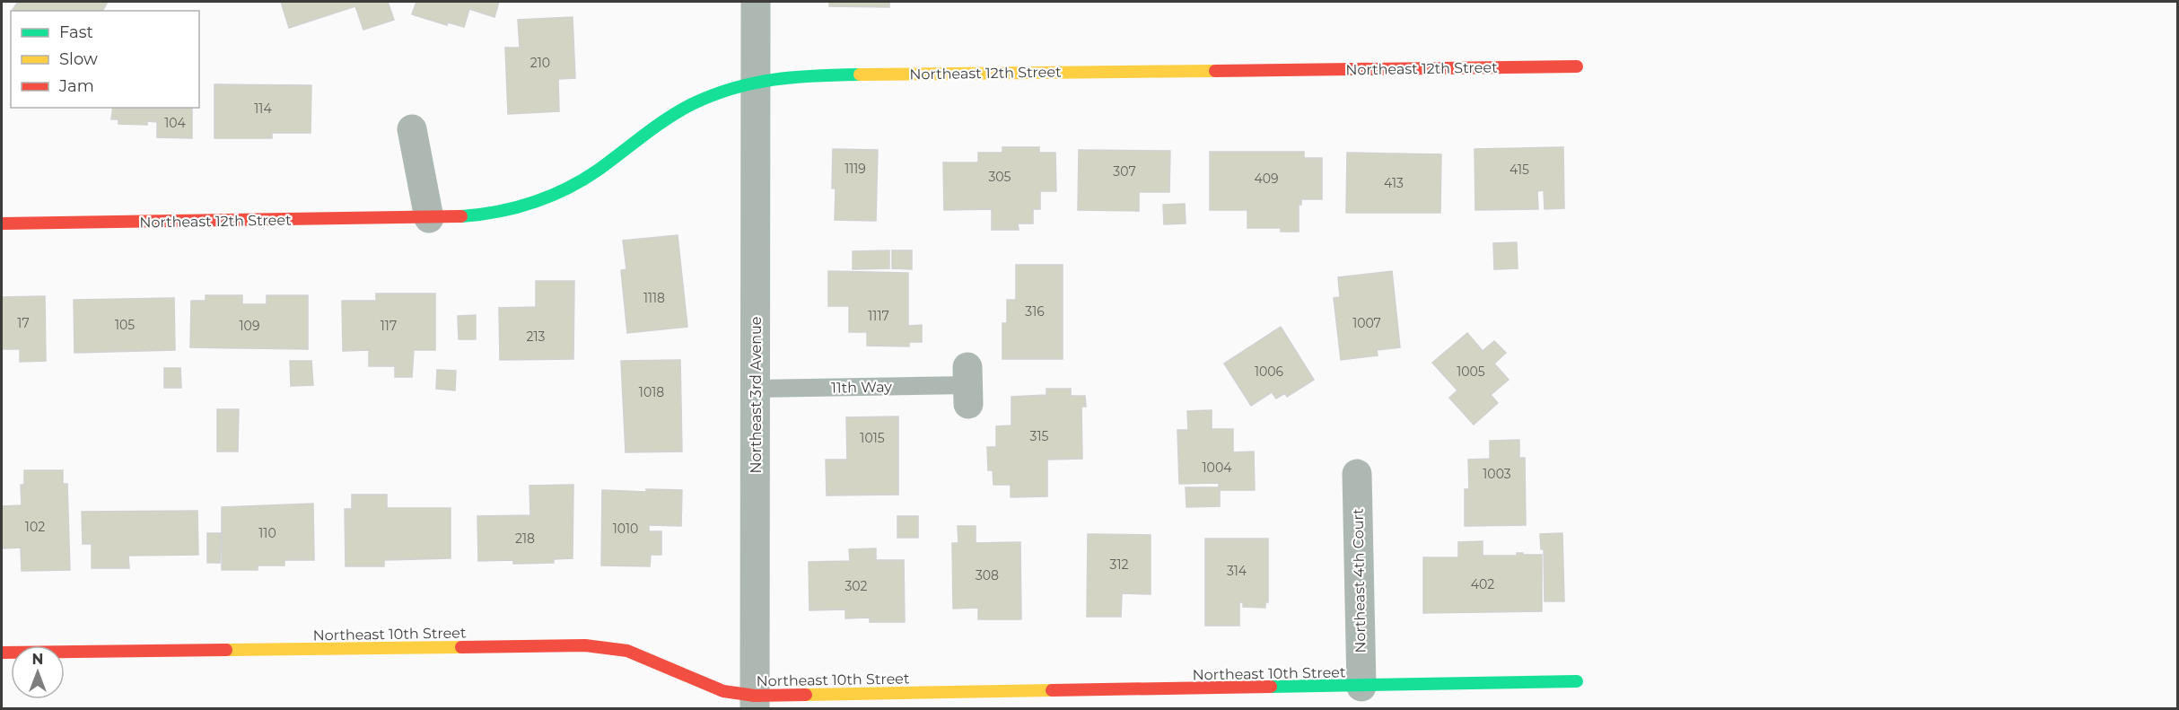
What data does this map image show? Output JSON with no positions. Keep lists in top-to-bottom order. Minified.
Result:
{"streets":{"street":["Northeast 12th Street","Northeast 3rd Avenue","Northeast 4th Court","Northeast 10th Street"],"lane":["11th Way"]},"crossings":[["Northeast 12th Street","Northeast 3rd Avenue"],["11th Way","Northeast 3rd Avenue"],["Northeast 3rd Avenue","Northeast 10th Street"],["Northeast 4th Court","Northeast 10th Street"]],"house_numbers":["210","114","104","1119","415","307","305","409","413","1118","316","1117","17","1007","105","109","117","213","1006","1005","1018","315","1015","1004","1003","102","1010","110","218","312","314","308","402","302"],"legend":["Fast","Slow","Jam"],"north":"top"}
